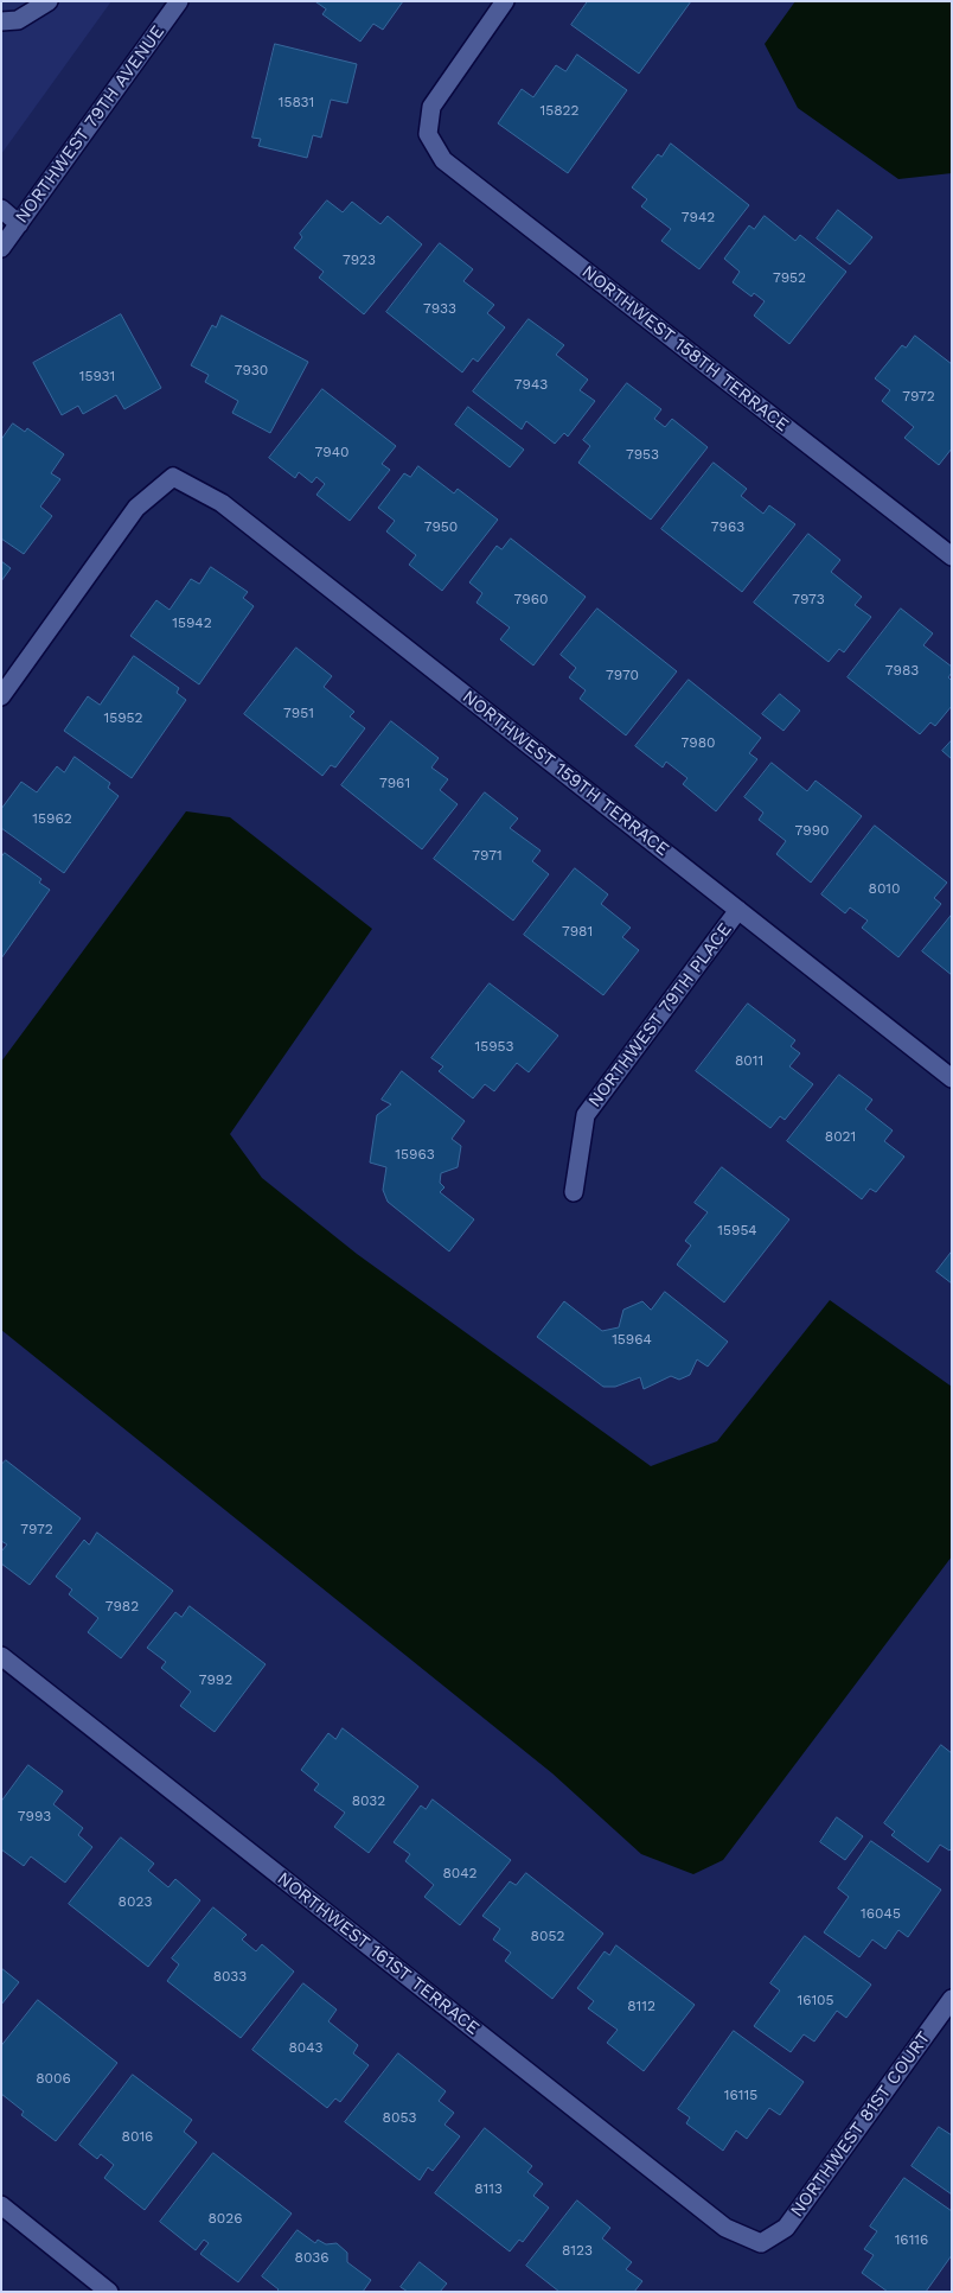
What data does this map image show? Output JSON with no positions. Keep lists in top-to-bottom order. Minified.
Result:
{"streets":{"street":["NORTHWEST 79TH AVENUE","NORTHWEST 158TH TERRACE","NORTHWEST 159TH TERRACE","NORTHWEST 79TH PLACE","NORTHWEST 161ST TERRACE","NORTHWEST 81ST COURT"]},"crossings":[["NORTHWEST 159TH TERRACE","NORTHWEST 79TH PLACE"],["NORTHWEST 161ST TERRACE","NORTHWEST 81ST COURT"]],"house_numbers":["15831","15822","7942","7923","7952","7933","7930","15931","7943","7972","7940","7953","7950","7963","7960","7973","15942","7983","7970","7951","15952","7980","7961","15962","7990","7971","8010","7981","15953","8011","8021","15963","15954","15964","7972","7982","7992","8032","7993","8042","8023","16045","8052","8033","16105","8112","8043","8006","16115","8053","8016","8113","8026","16116","8123","8036"]}
